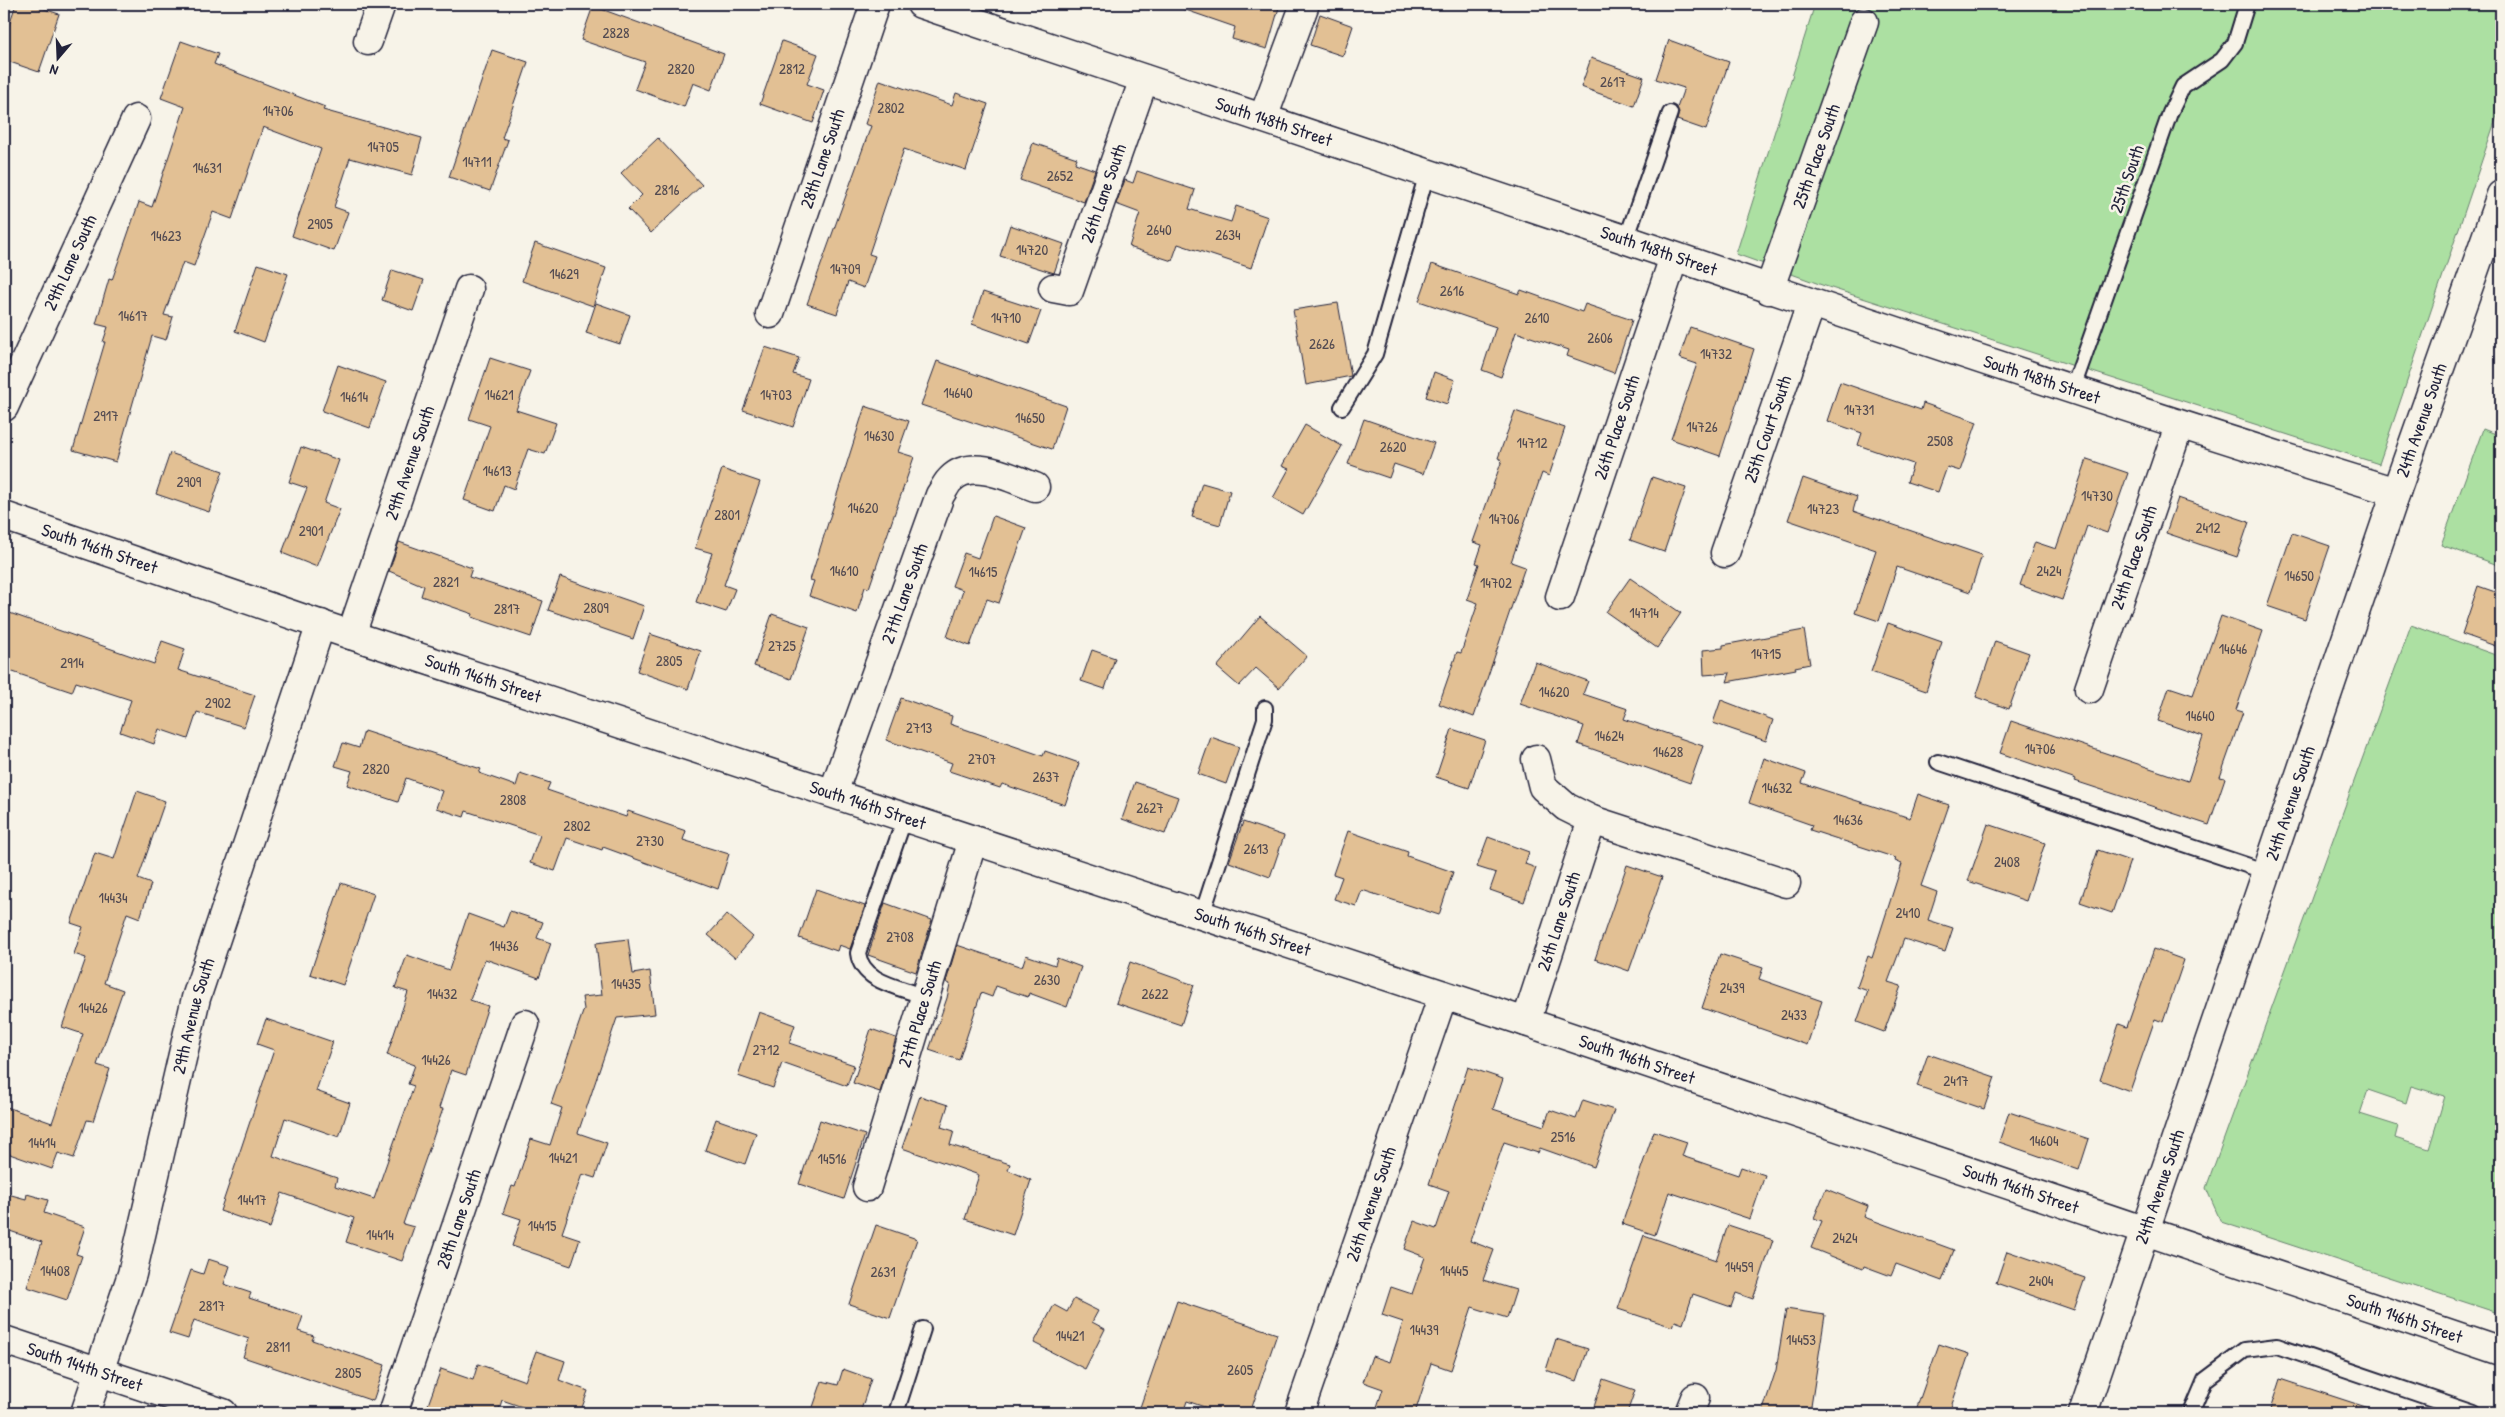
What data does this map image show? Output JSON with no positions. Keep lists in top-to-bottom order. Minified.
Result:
{"streets":{"street":["South 148th Street","25th Place South","28th Lane South","26th Lane South","29th Lane South","24th Avenue South","26th Place South","25th Court South","29th Avenue South","South 146th Street","24th Place South","27th Lane South","27th Place South","26th Avenue South","South 144th Street"],"lane":["25th South"]},"crossings":[["South 148th Street","25th Place South"],["South 148th Street","25th South"],["South 148th Street","26th Lane South"],["South 148th Street","24th Avenue South"],["South 148th Street","26th Place South"],["South 148th Street","25th Court South"],["South 148th Street","24th Place South"],["26th Lane South","South 146th Street"],["24th Avenue South","South 146th Street"],["29th Avenue South","South 146th Street"],["29th Avenue South","South 144th Street"],["South 146th Street","27th Lane South"],["South 146th Street","27th Place South"],["South 146th Street","26th Avenue South"]],"house_numbers":["2828","2820","2812","2617","2802","14706","14705","14711","14631","2652","2816","2905","2640","2634","14623","14720","14709","14629","2616","14617","14710","2610","2606","2626","14732","14640","14621","14703","14614","14731","2917","14650","14726","14630","2508","14712","2620","14613","2909","14730","14620","14723","2801","14706","2412","2901","14610","2424","14615","14650","2821","14702","2809","2817","14714","2725","14646","14715","2805","2914","14620","2902","14640","2713","14624","14706","14628","2707","2820","2637","14632","2808","2627","14636","2802","2730","2613","2408","14434","2410","2708","14436","2630","14435","2439","14432","2622","14426","2433","2712","14426","2417","2516","14604","14414","14421","14516","14417","14415","14414","2424","14459","14408","14445","2631","2404","2817","14439","14421","14453","2811","2605","2805"],"north":"bottom"}
